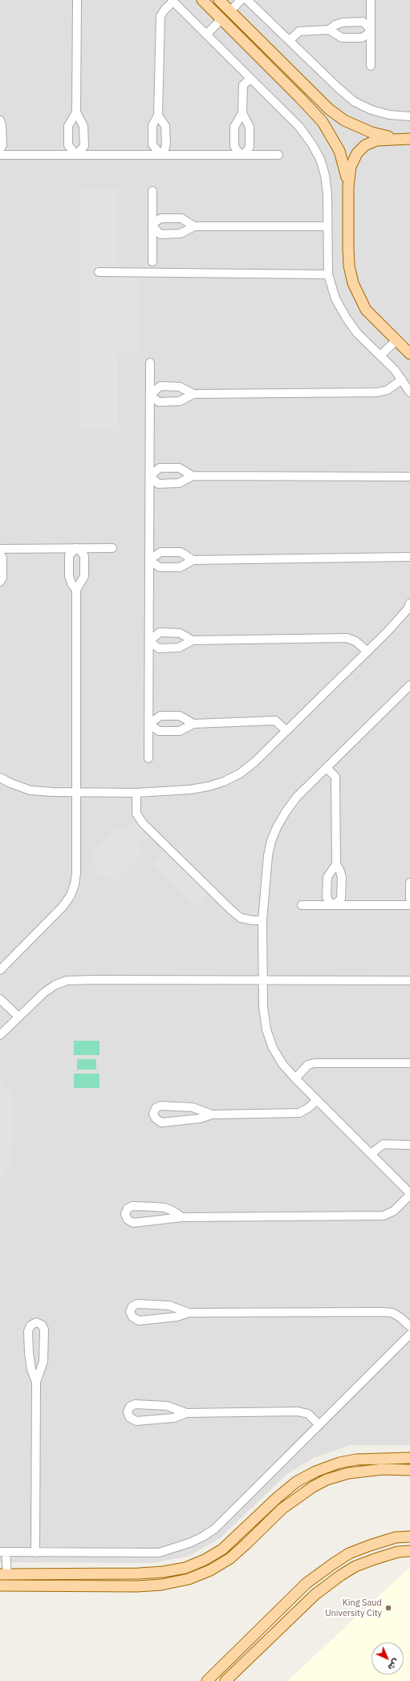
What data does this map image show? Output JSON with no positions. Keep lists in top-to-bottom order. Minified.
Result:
{"places":["King Saud University City"],"north":"bottom right"}
